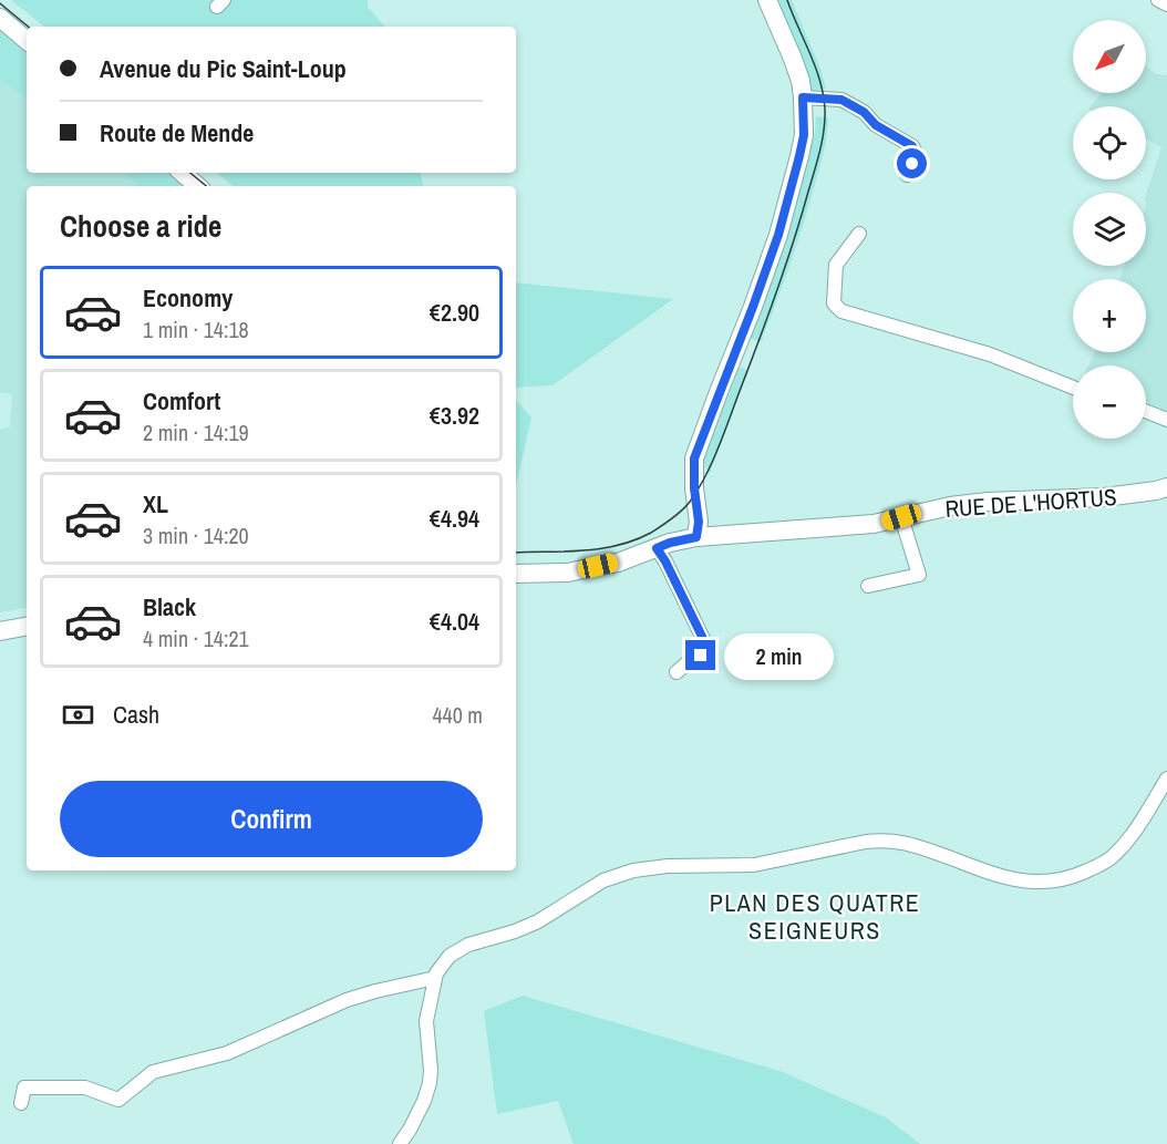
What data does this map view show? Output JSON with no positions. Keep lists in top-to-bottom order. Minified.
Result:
{"streets":{"main road":["RUE DE L'HORTUS"]},"districts":["PLAN DES QUATRE SEIGNEURS"],"north":"bottom left","page":{"map_buttons":["+","−"],"banner":["Avenue du Pic Saint-Loup","Route de Mende"],"heading":"Choose a ride","list":[{"name":"Economy","note":"1 min · 14:18","value":"€2.90"},{"name":"Comfort","note":"2 min · 14:19","value":"€3.92"},{"name":"XL","note":"3 min · 14:20","value":"€4.94"},{"name":"Black","note":"4 min · 14:21","value":"€4.04"}],"bubble":"2 min","pay":["Cash","440 m"],"buttons":"Confirm"}}
